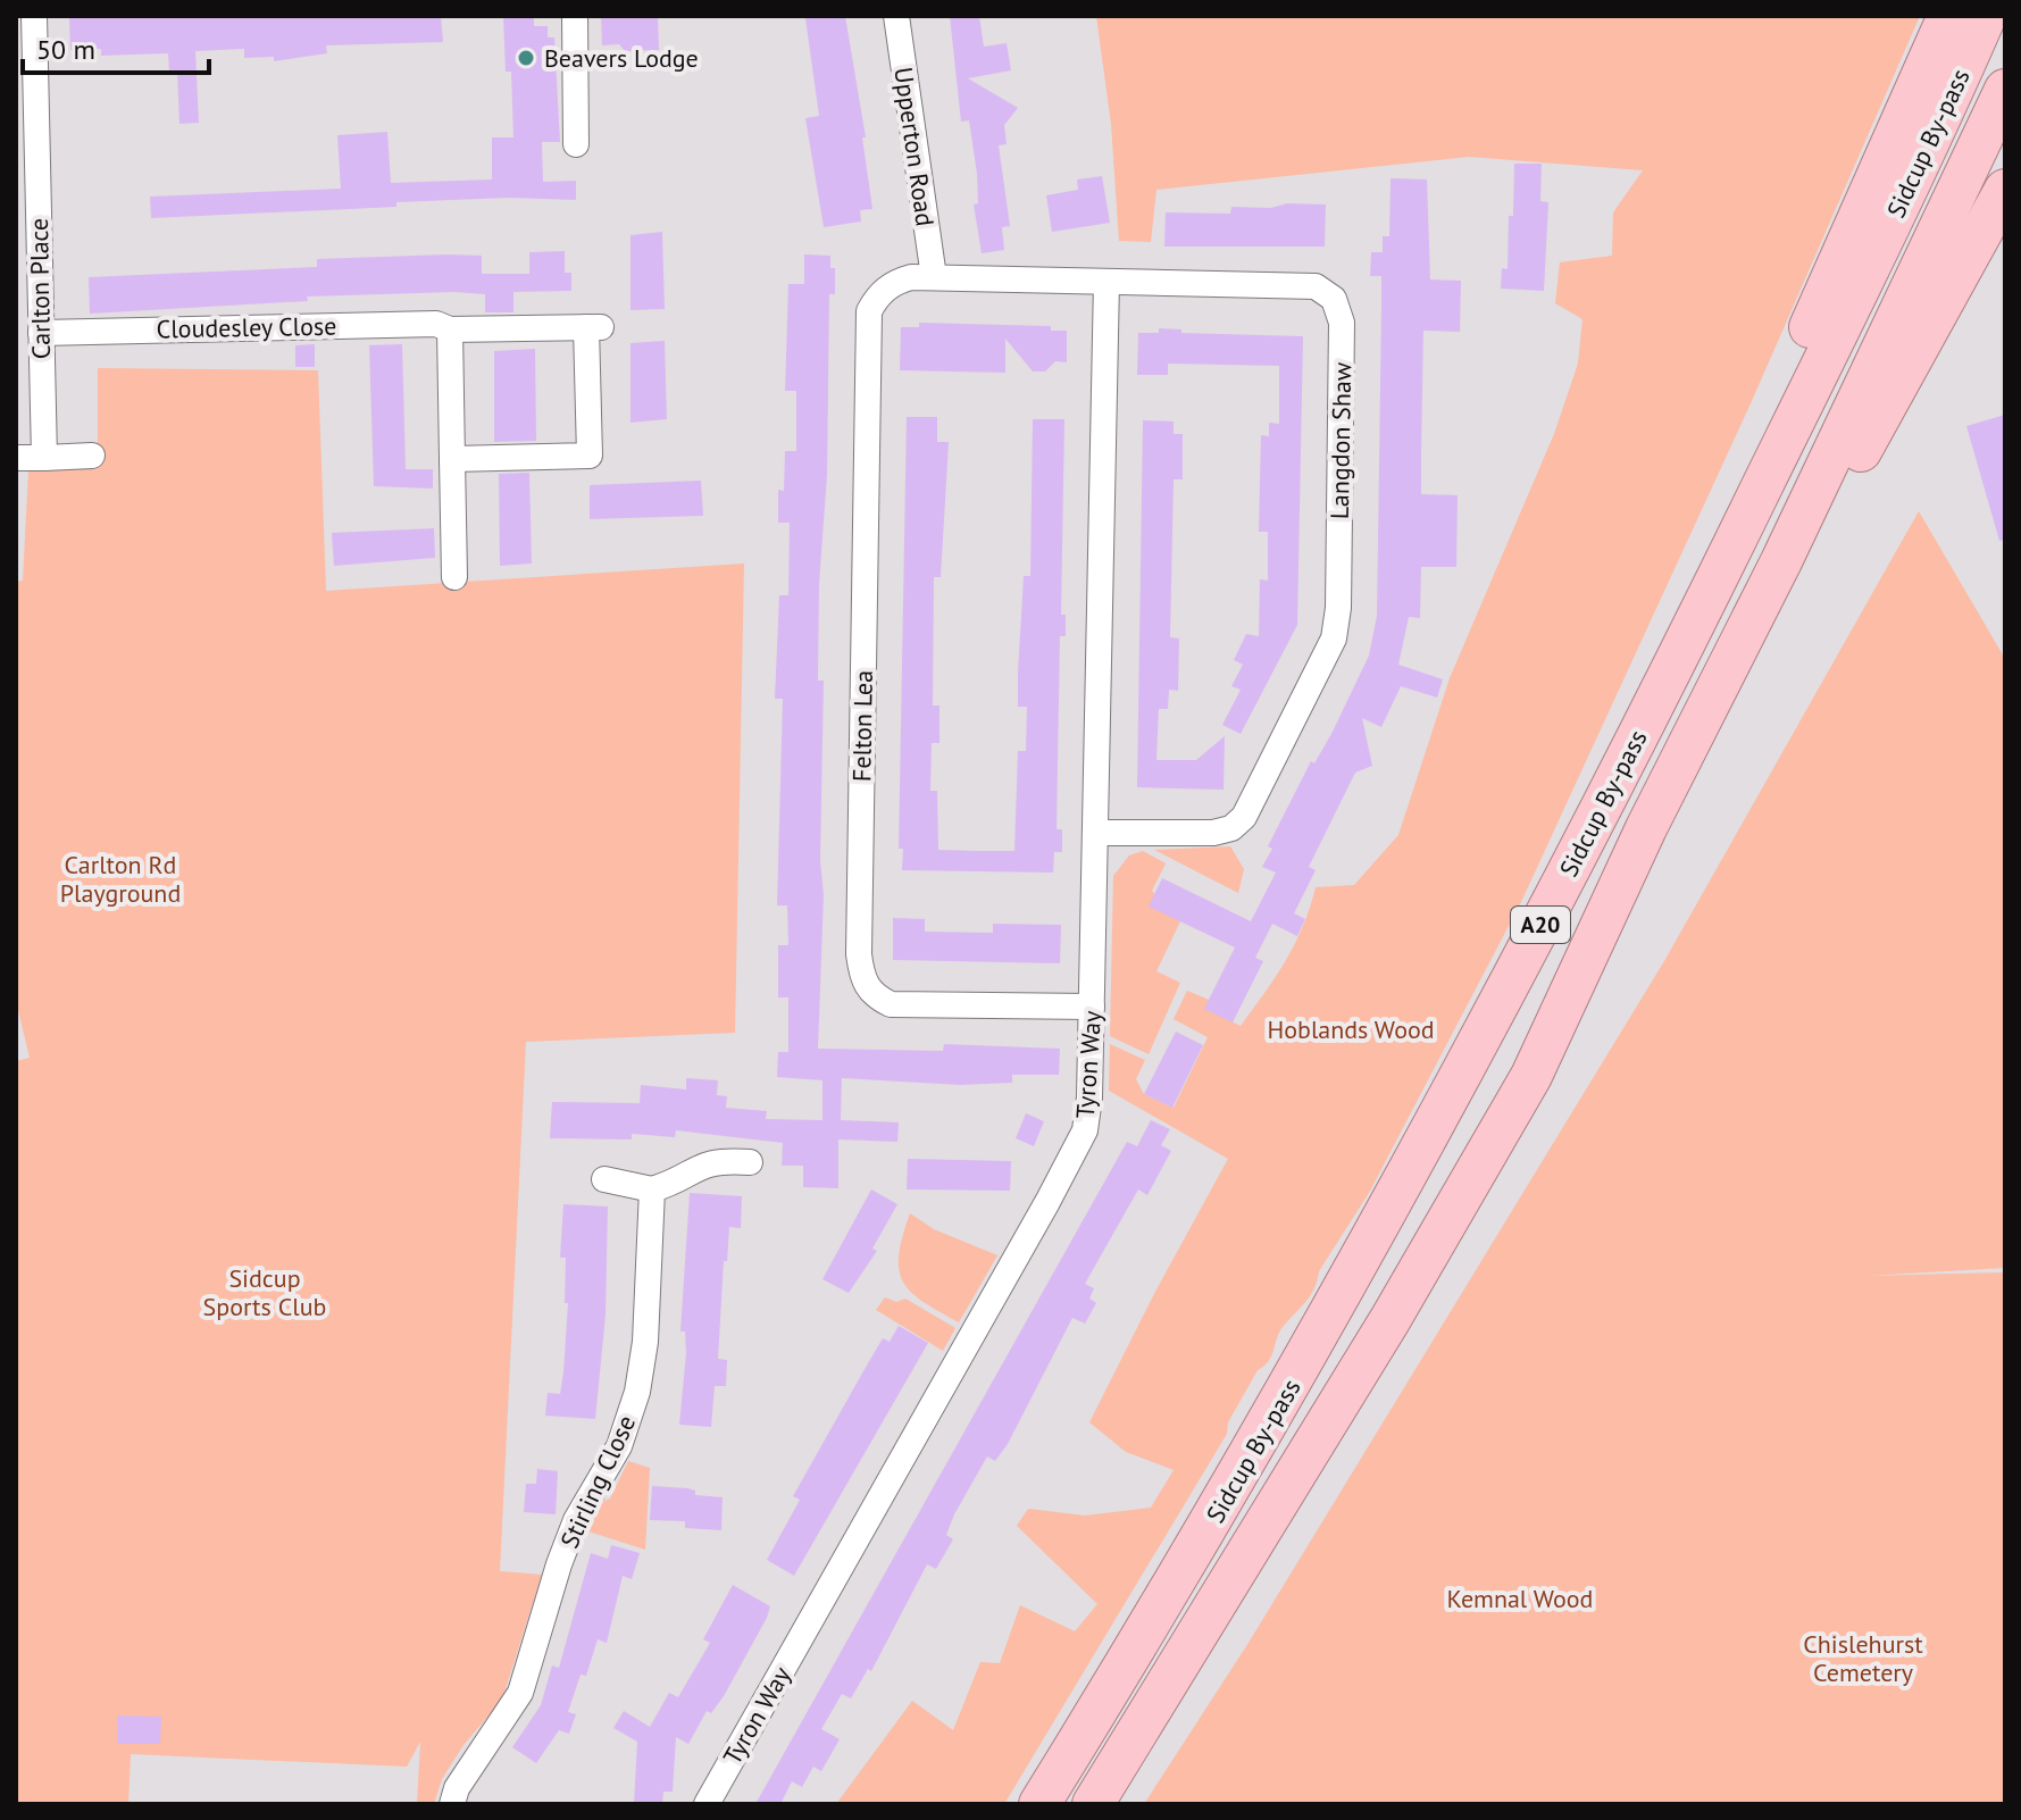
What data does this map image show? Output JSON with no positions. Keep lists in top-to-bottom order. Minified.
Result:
{"streets":{"highway":["Sidcup By-pass","A20"],"street":["Upperton Road","Carlton Place","Cloudesley Close","Langdon Shaw","Felton Lea","Tyron Way","Stirling Close"]},"crossings":[["Sidcup By-pass","A20"],["Upperton Road","Langdon Shaw"],["Upperton Road","Felton Lea"],["Carlton Place","Cloudesley Close"],["Langdon Shaw","Felton Lea"],["Langdon Shaw","Tyron Way"],["Felton Lea","Tyron Way"]],"parks":["Carlton Rd Playground","Hoblands Wood","Sidcup Sports Club","Kemnal Wood","Chislehurst Cemetery"],"places":["Beavers Lodge"],"scale_bar":"50 m"}
